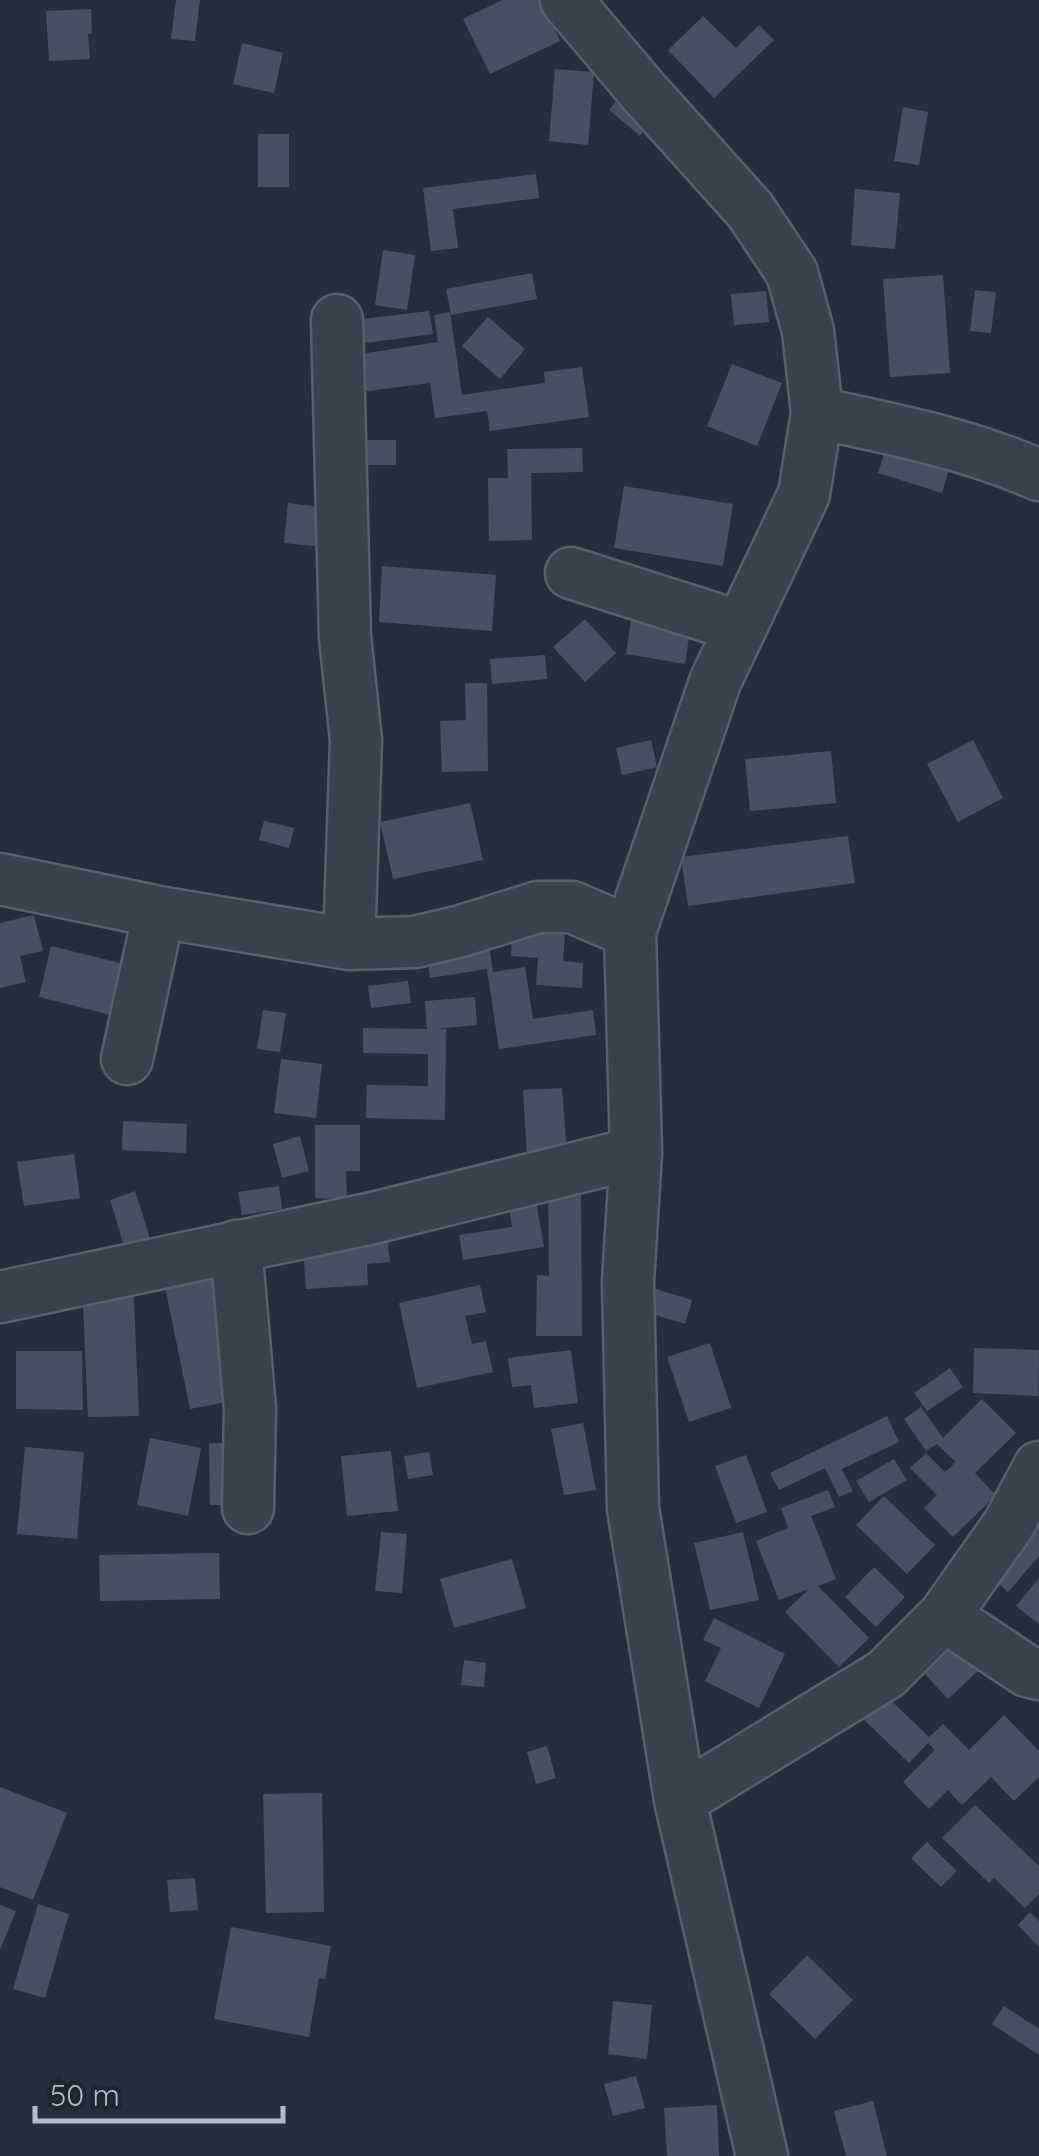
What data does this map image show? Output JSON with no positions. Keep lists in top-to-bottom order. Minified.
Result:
{"scale_bar":"50 m"}
